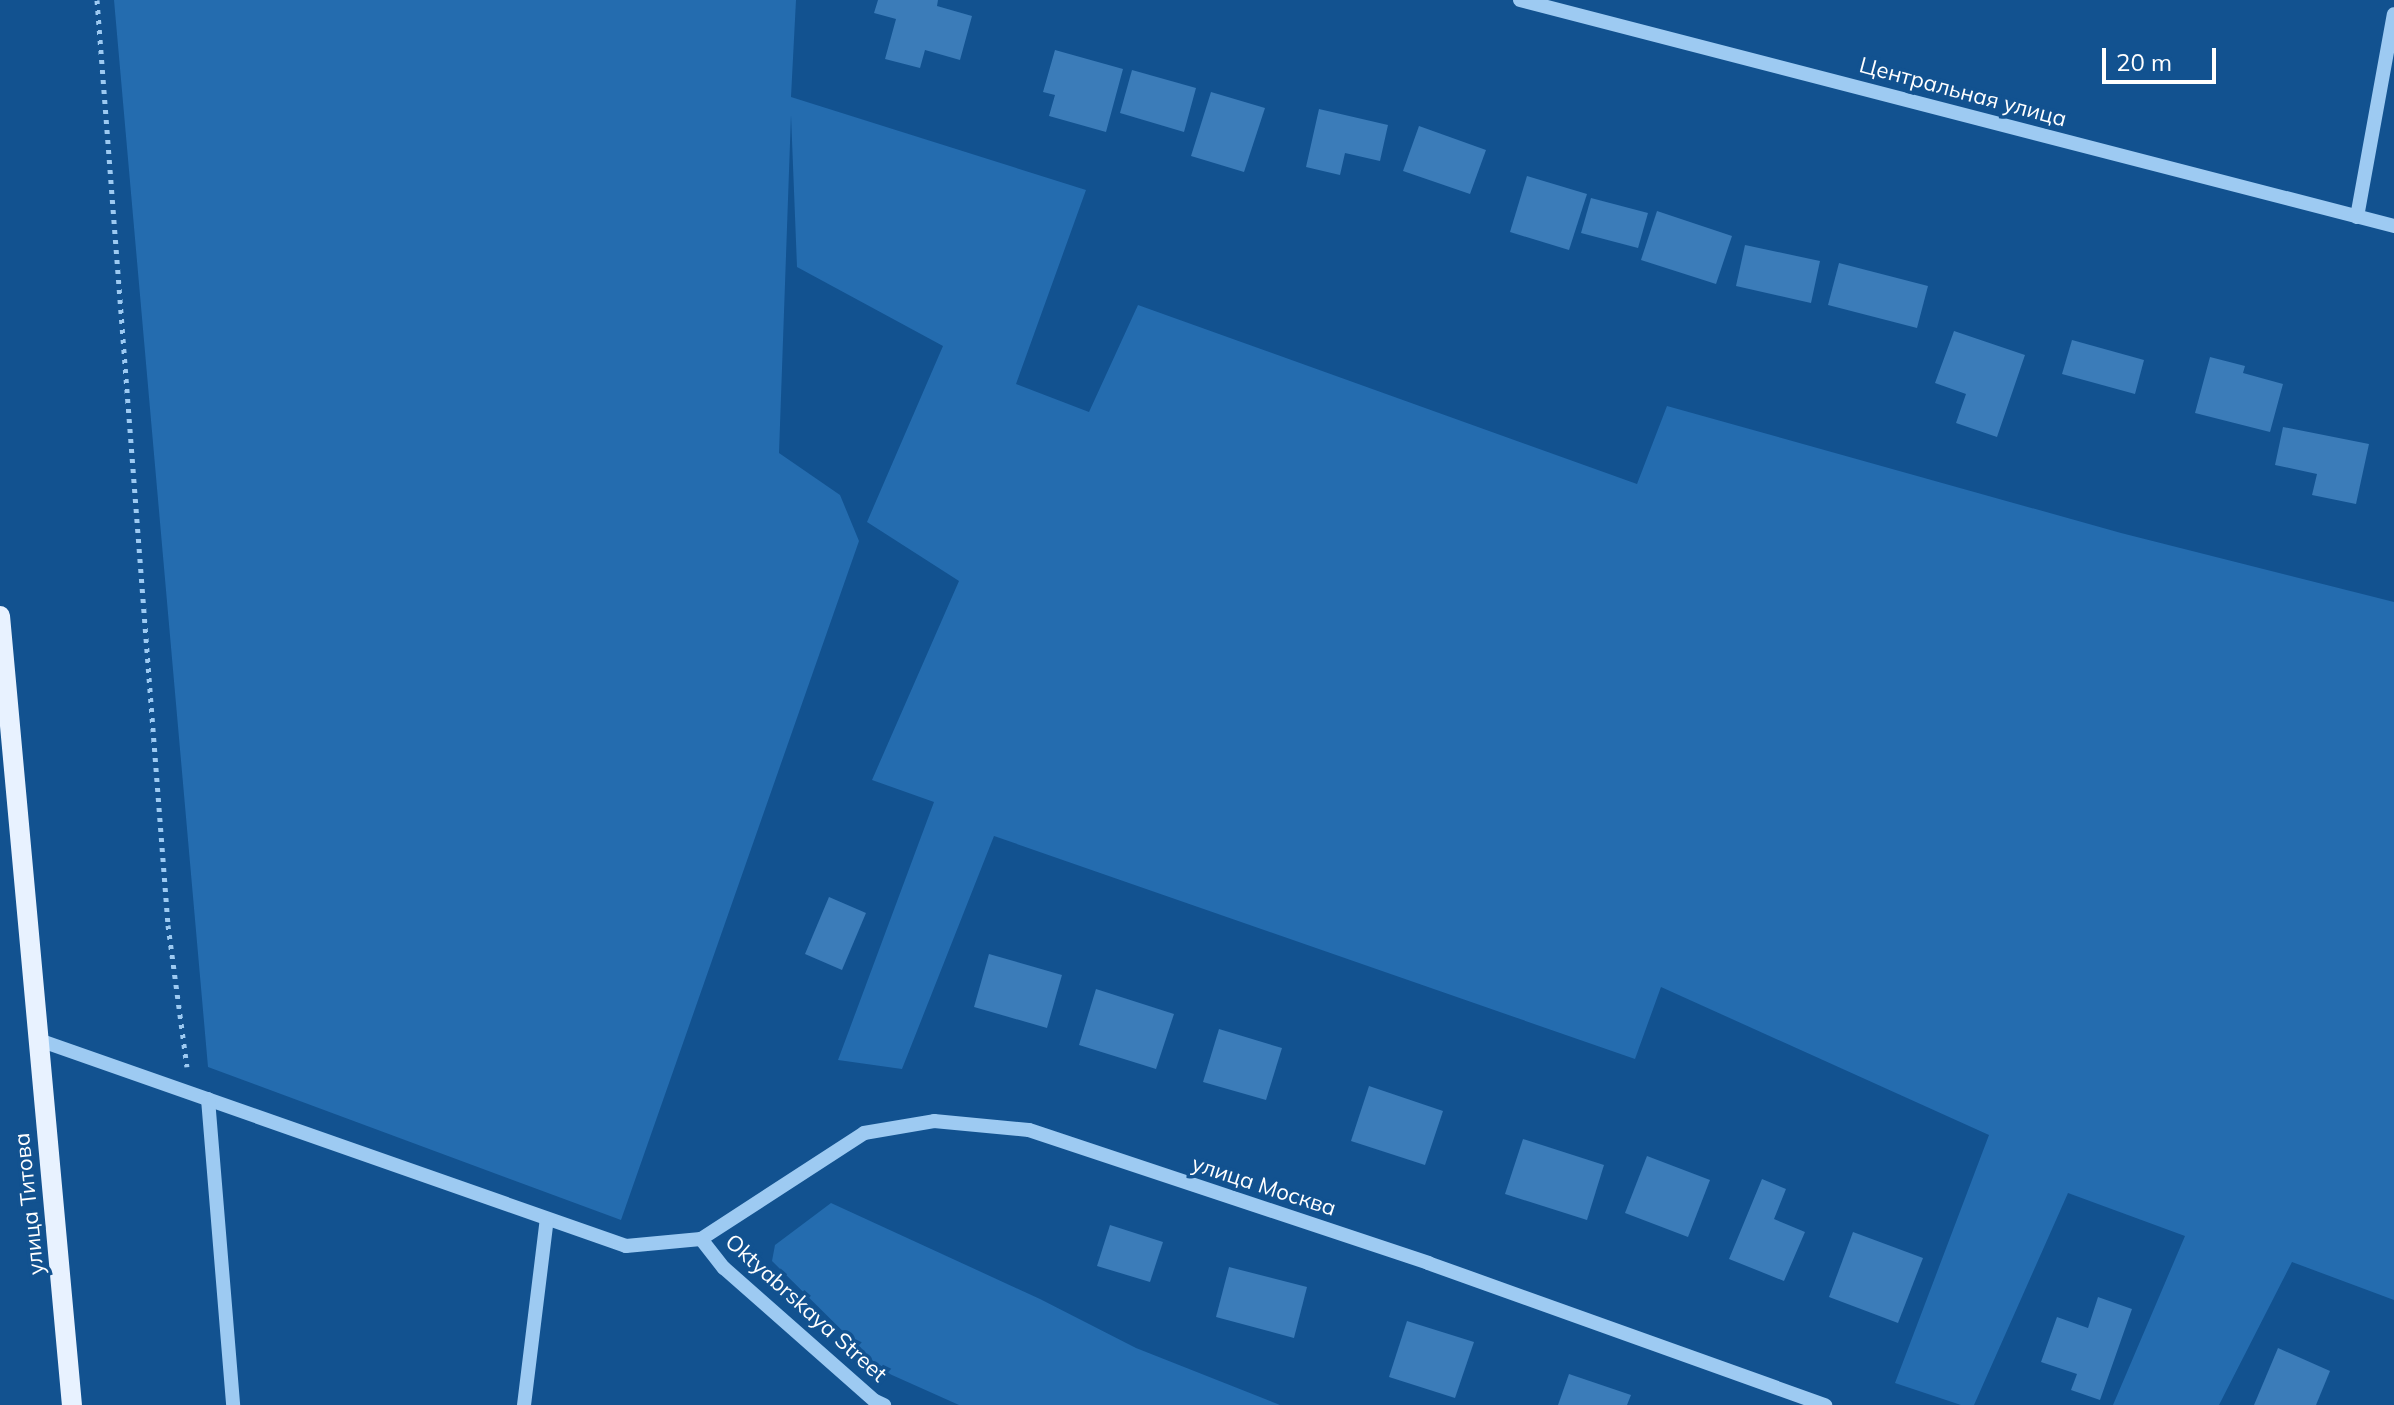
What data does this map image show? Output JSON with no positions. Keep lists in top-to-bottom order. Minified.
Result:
{"streets":{"main road":["улица Титова"],"street":["Центральная улица","улица Москва","Oktyabrskaya Street"]},"crossings":[["улица Москва","Oktyabrskaya Street"]],"scale_bar":"20 m"}
